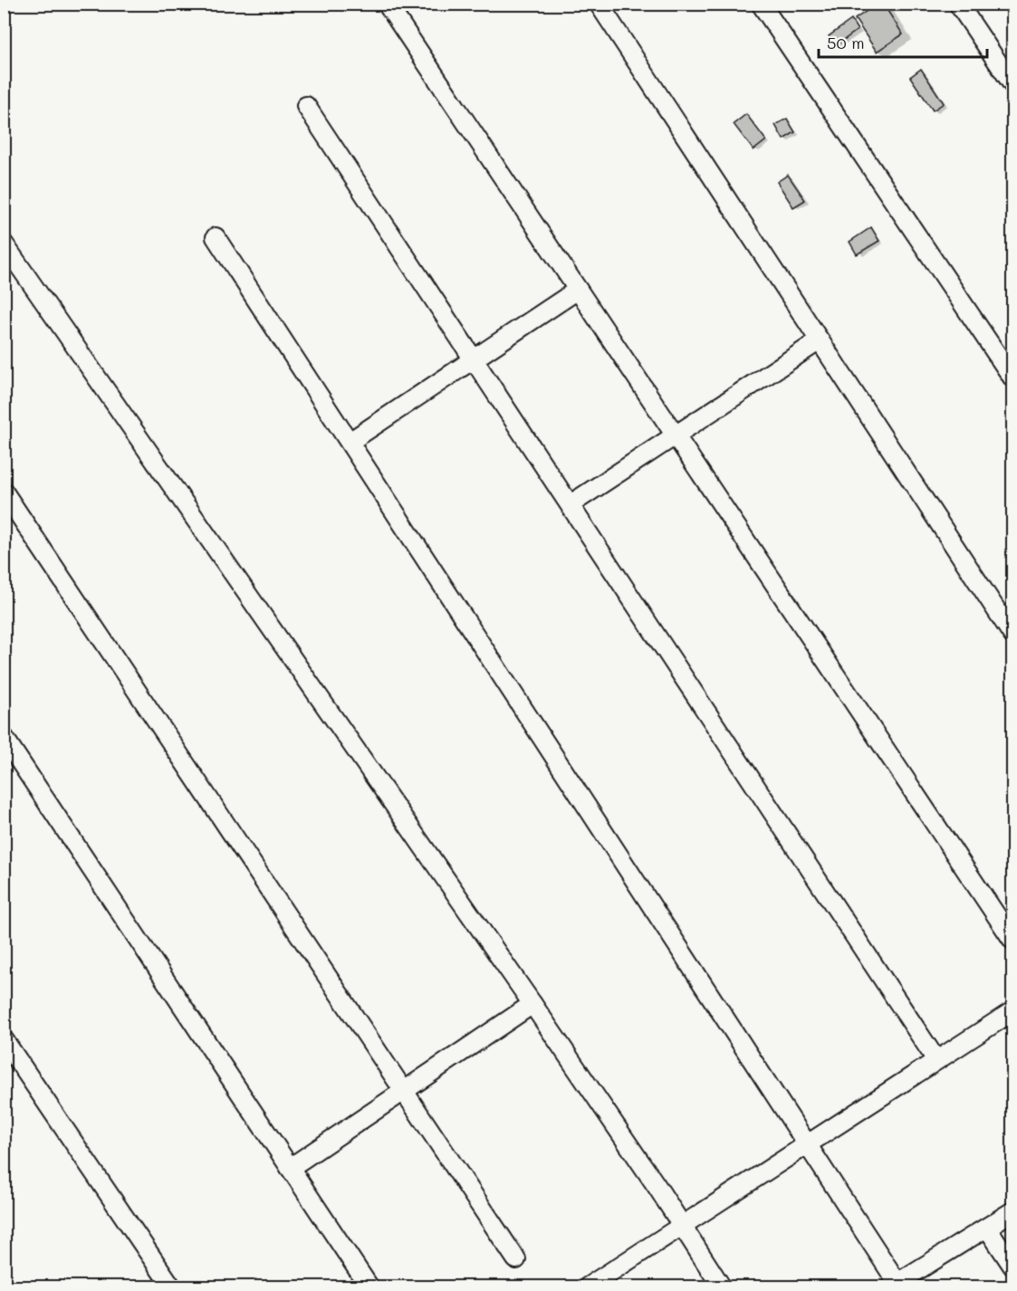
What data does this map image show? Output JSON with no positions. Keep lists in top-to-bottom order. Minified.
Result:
{"scale_bar":"50 m"}
